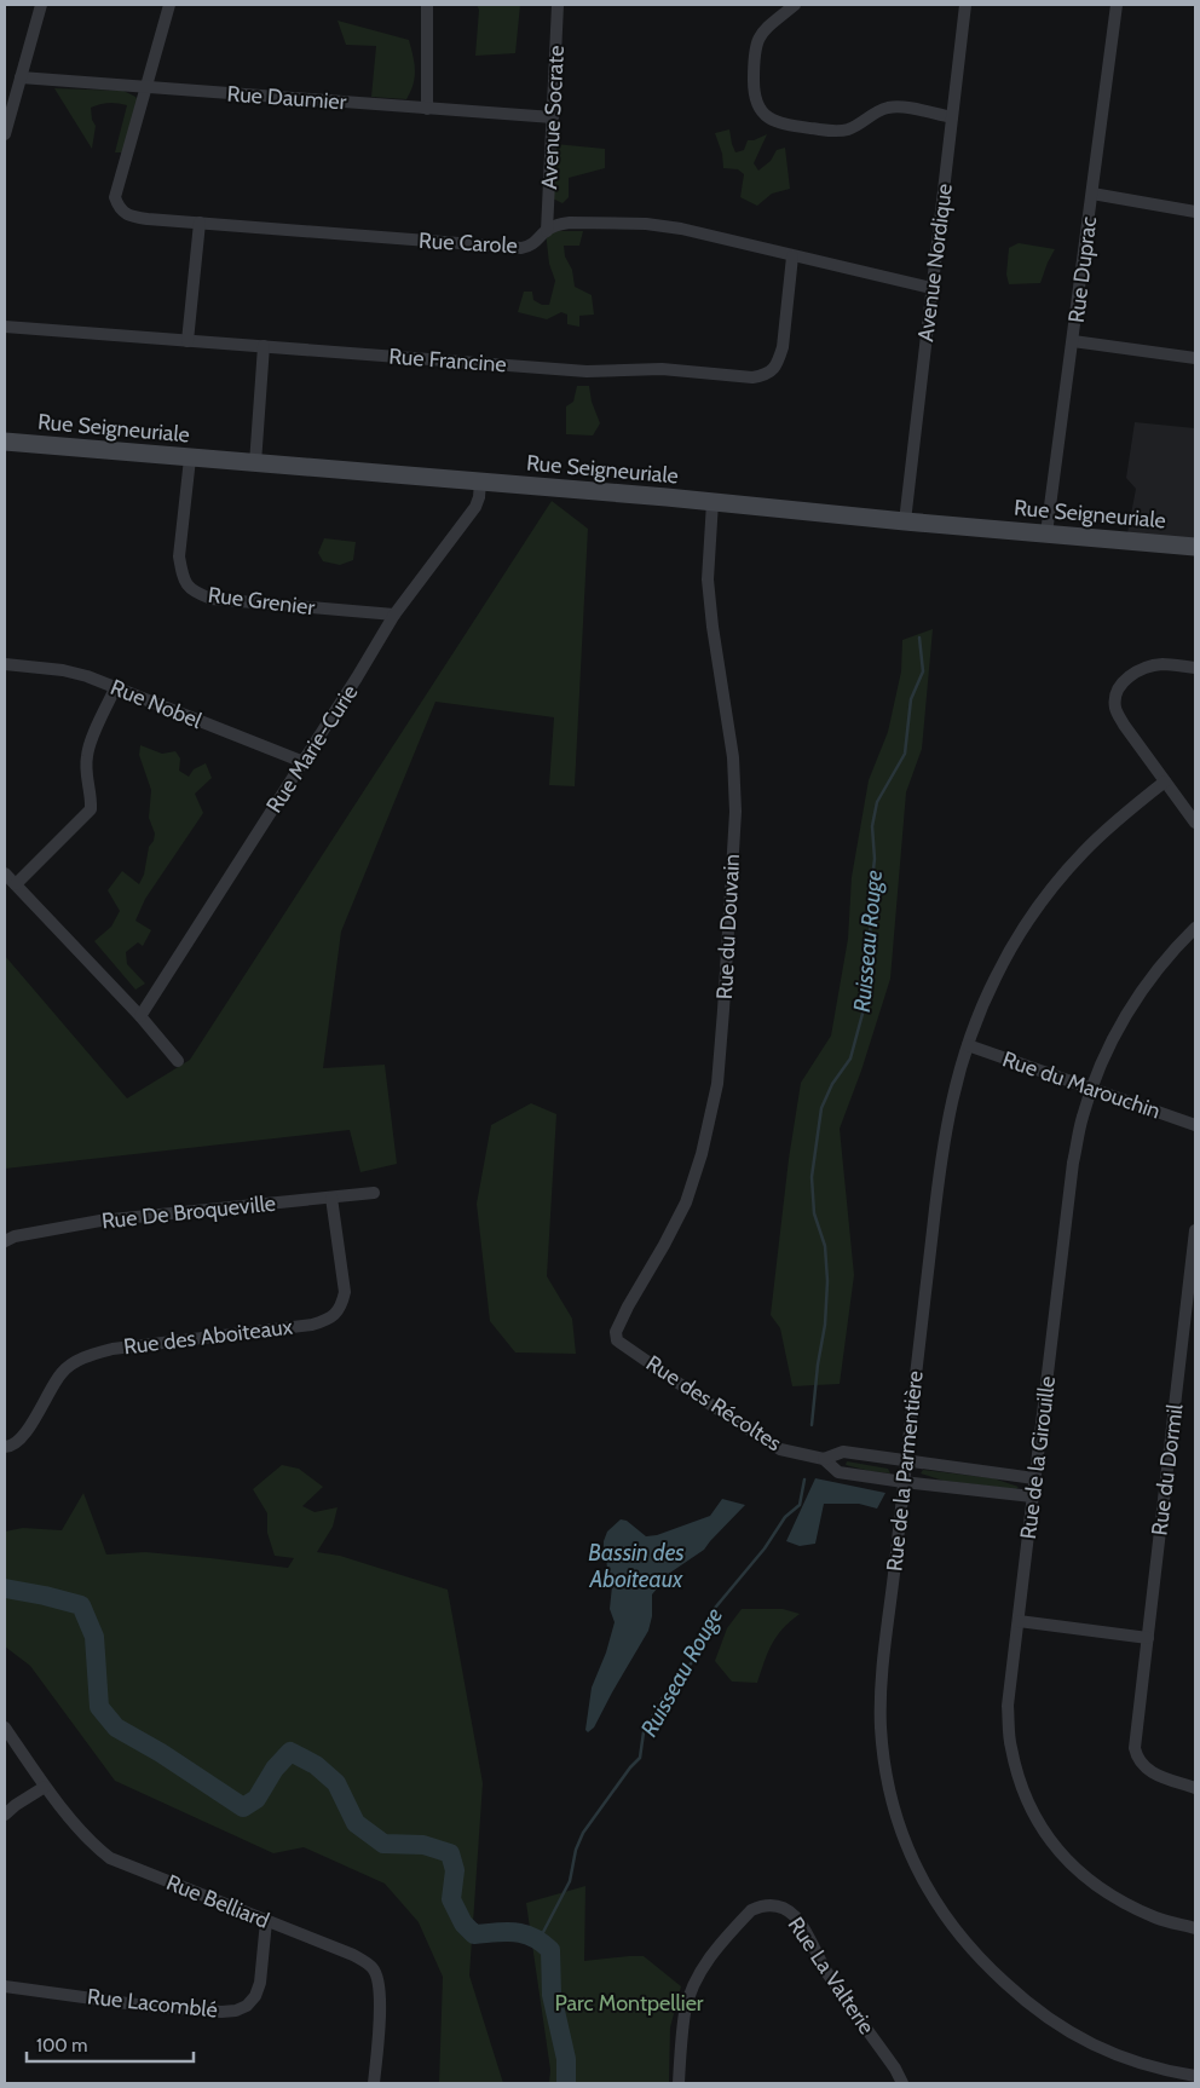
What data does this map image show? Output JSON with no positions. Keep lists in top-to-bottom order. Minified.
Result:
{"streets":{"street":["Rue Daumier","Avenue Socrate","Rue Carole","Avenue Nordique","Rue Duprac","Rue Francine","Rue Seigneuriale","Rue Grenier","Rue Nobel","Rue Marie-Curie","Rue du Douvain","Rue du Marouchin","Rue De Broqueville","Rue des Aboiteaux","Rue des Récoltes","Rue de la Girouille","Rue du Dormil","Rue de la Parmentière","Rue Belliard","Rue La Valterie","Rue Lacomblé"]},"crossings":[["Rue Daumier","Avenue Socrate"],["Rue Daumier","Rue Carole"],["Avenue Socrate","Rue Carole"],["Rue Carole","Avenue Nordique"],["Rue Carole","Rue Francine"],["Avenue Nordique","Rue Seigneuriale"],["Rue Duprac","Rue Seigneuriale"],["Rue Seigneuriale","Rue Grenier"],["Rue Seigneuriale","Rue Marie-Curie"],["Rue Seigneuriale","Rue du Douvain"],["Rue Grenier","Rue Marie-Curie"],["Rue Nobel","Rue Marie-Curie"],["Rue du Douvain","Rue des Récoltes"],["Rue du Marouchin","Rue de la Girouille"],["Rue du Marouchin","Rue de la Parmentière"],["Rue De Broqueville","Rue des Aboiteaux"],["Rue des Récoltes","Rue de la Girouille"],["Rue des Récoltes","Rue de la Parmentière"],["Rue Belliard","Rue Lacomblé"]],"water":["Ruisseau Rouge","Bassin des Aboiteaux"],"parks":["Parc Montpellier"],"scale_bar":"100 m"}
